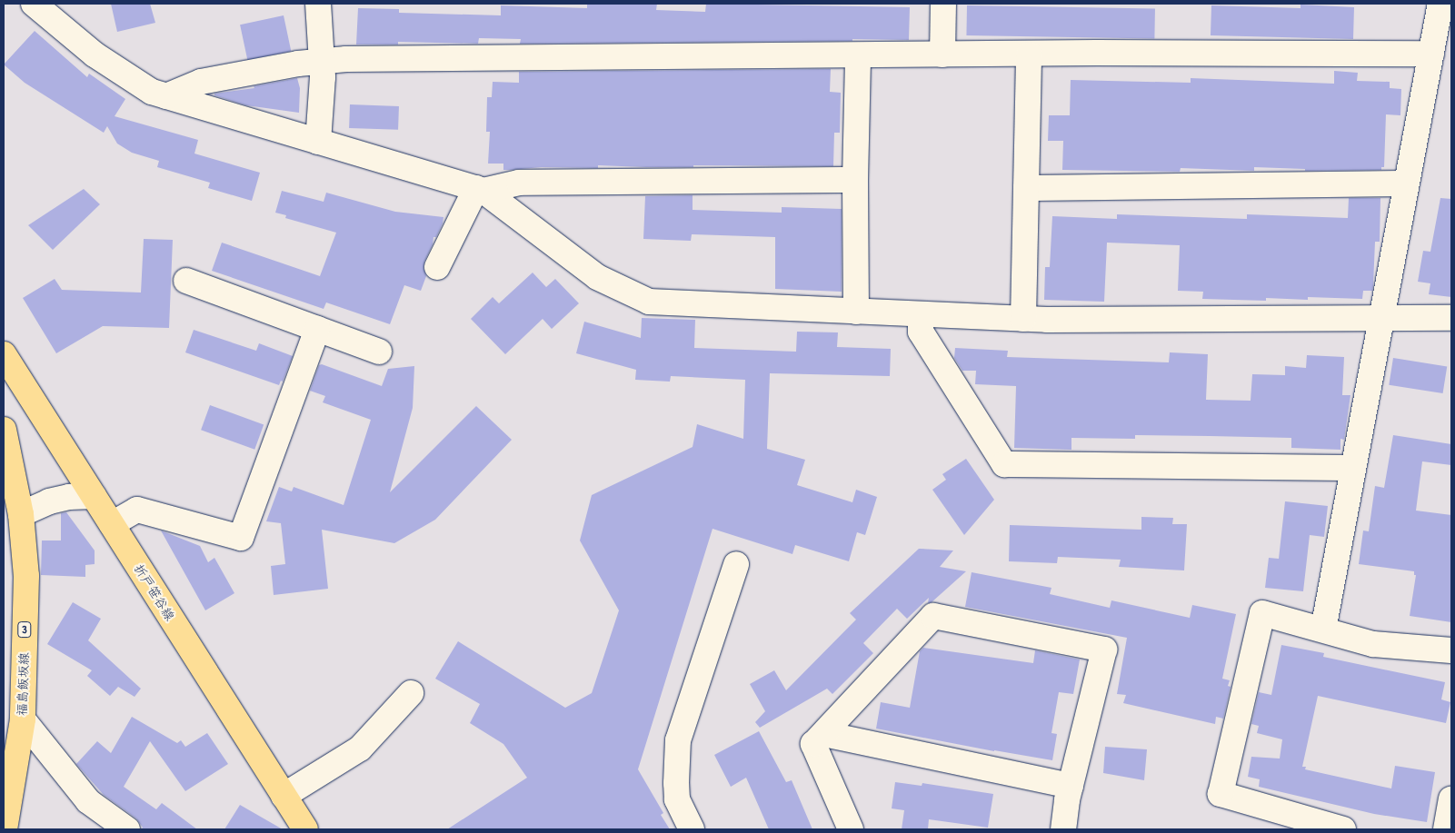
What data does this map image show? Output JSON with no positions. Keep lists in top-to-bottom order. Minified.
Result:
{"streets":{"main road":["折戸笹谷線","3","福島飯坂線"]}}
